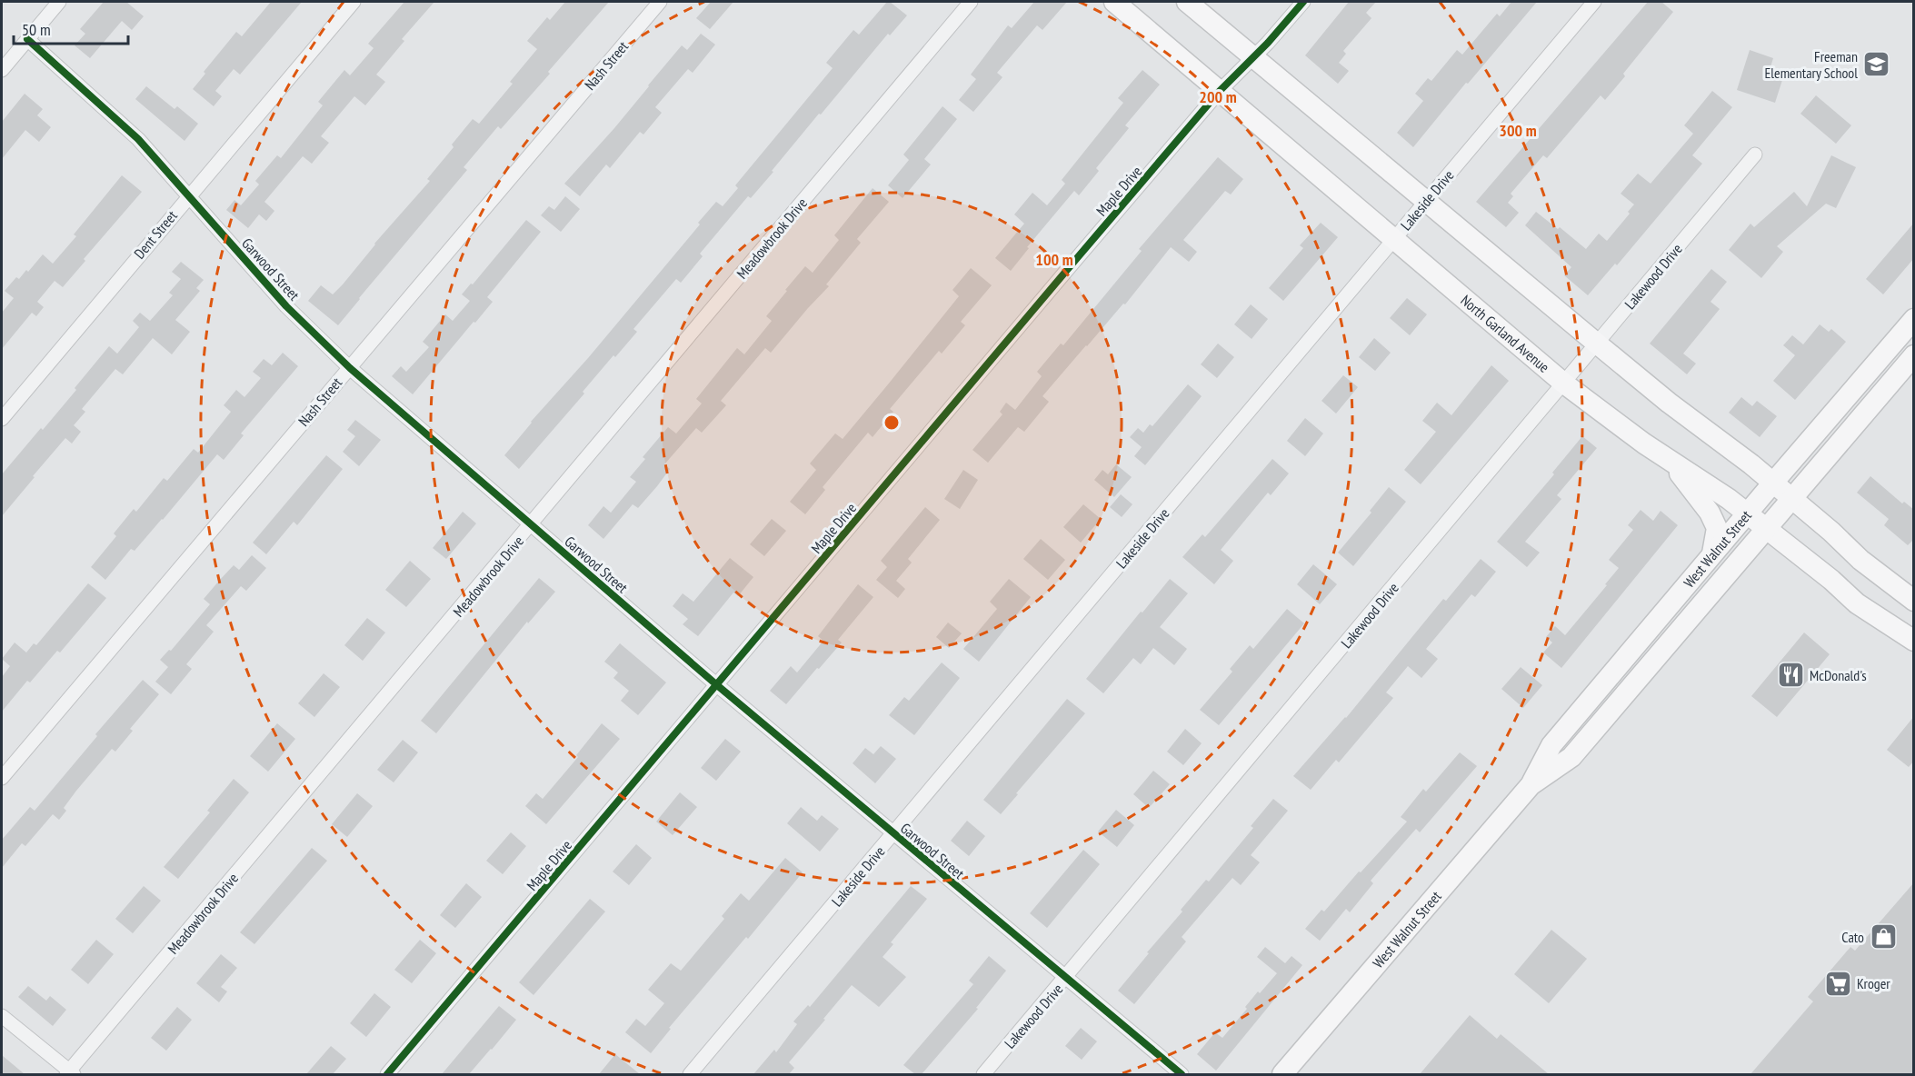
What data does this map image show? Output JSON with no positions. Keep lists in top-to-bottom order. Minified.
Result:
{"streets":{"main road":["North Garland Avenue","West Walnut Street"],"street":["Nash Street","Maple Drive","Lakeside Drive","Dent Street","Meadowbrook Drive","Garwood Street","Lakewood Drive"]},"crossings":[["Nash Street","Garwood Street"],["Maple Drive","Garwood Street"],["Maple Drive","North Garland Avenue"],["Lakeside Drive","Garwood Street"],["Lakeside Drive","North Garland Avenue"],["Dent Street","Garwood Street"],["Meadowbrook Drive","Garwood Street"],["Garwood Street","Lakewood Drive"],["Lakewood Drive","North Garland Avenue"],["North Garland Avenue","West Walnut Street"]],"places":{"school or university":["Freeman Elementary School"],"restaurant":["McDonald's"],"shop":["Cato"],"supermarket":["Kroger"]},"scale_bar":"50 m","rings":["200 m","300 m","100 m"]}
